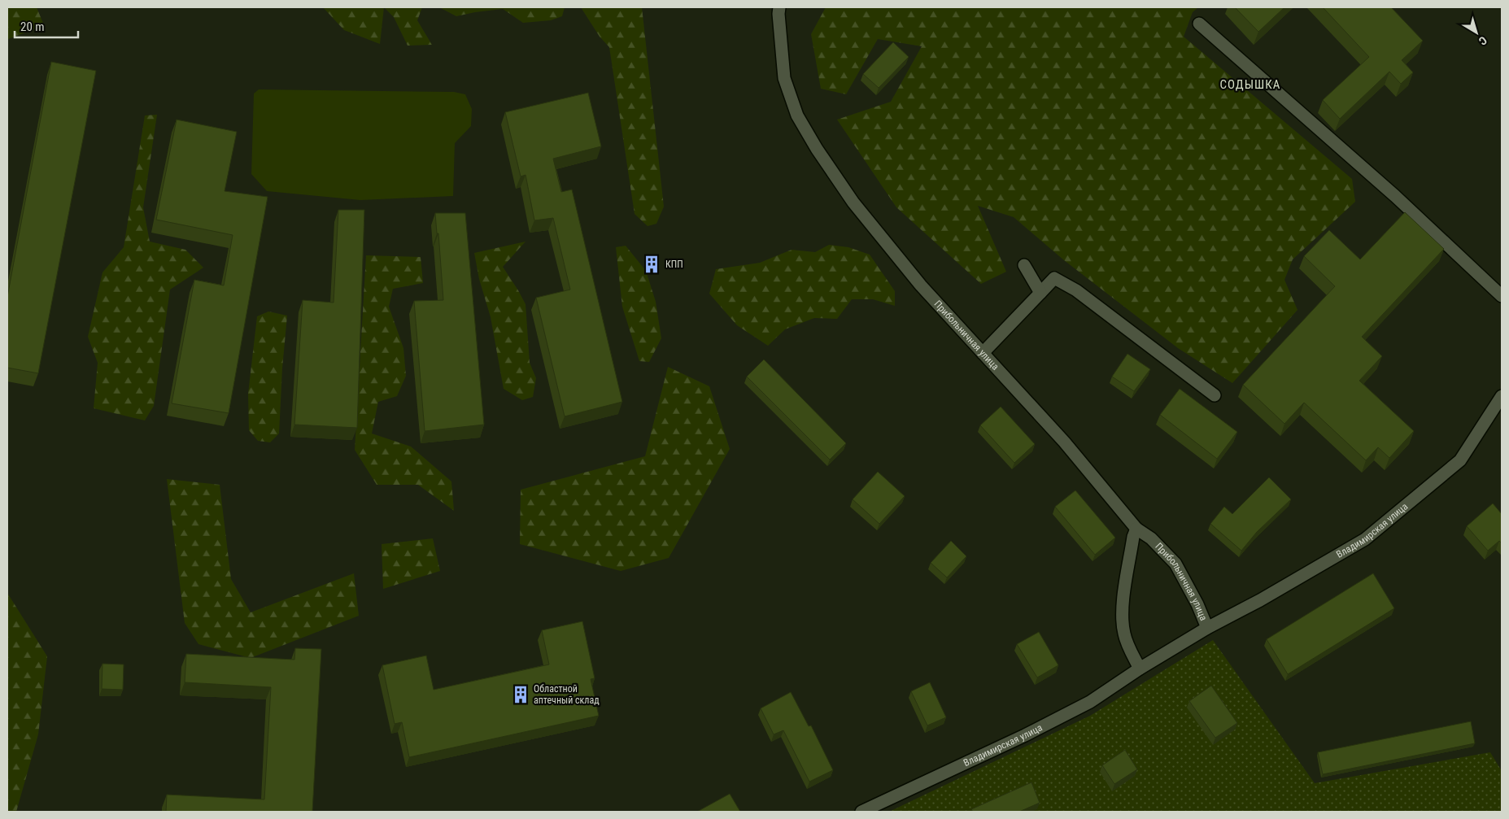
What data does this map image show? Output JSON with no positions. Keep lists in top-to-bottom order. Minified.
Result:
{"streets":{"street":["Прибольничная улица","Владимирская улица"]},"crossings":[["Прибольничная улица","Владимирская улица"]],"districts":["СОДЫШКА"],"places":{"building":["КПП","Областной аптечный склад"]},"scale_bar":"20 m","north":"bottom right"}
